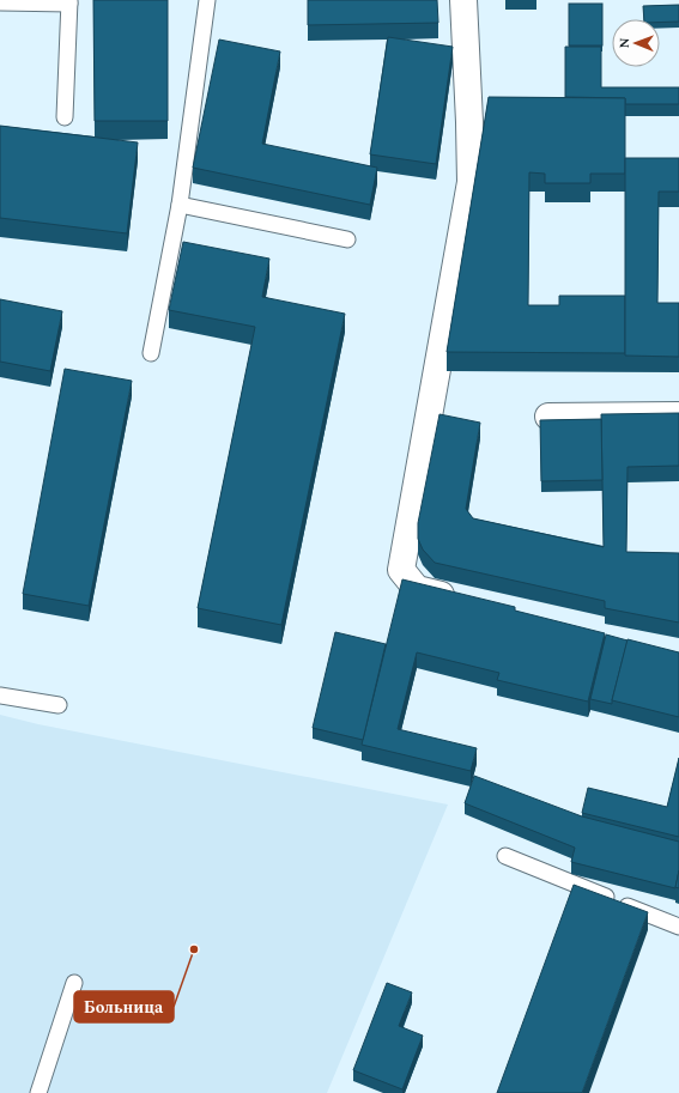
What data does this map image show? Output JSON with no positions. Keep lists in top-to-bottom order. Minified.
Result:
{"places":["Больница"],"north":"left"}
